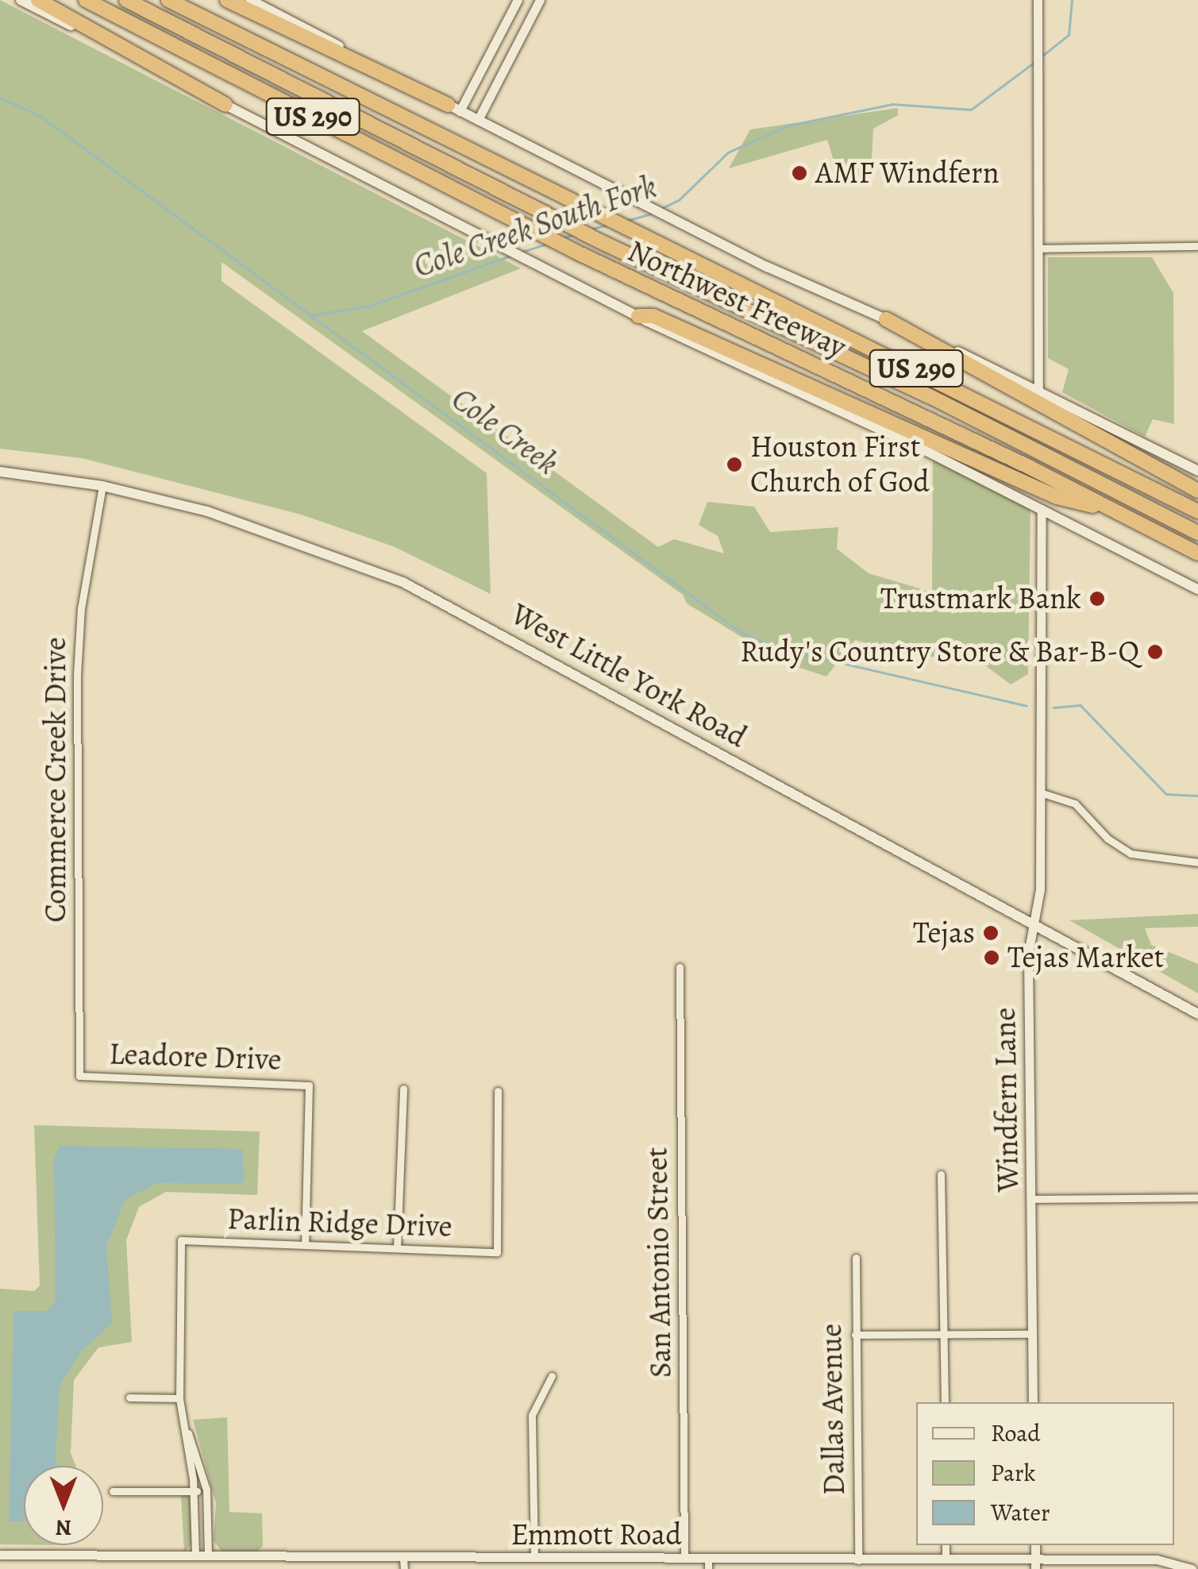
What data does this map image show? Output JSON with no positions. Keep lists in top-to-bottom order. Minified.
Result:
{"streets":{"highway":["US 290","Northwest Freeway"],"main road":["West Little York Road"],"street":["Commerce Creek Drive","Leadore Drive","Windfern Lane","Parlin Ridge Drive","San Antonio Street","Dallas Avenue","Emmott Road"]},"crossings":[["West Little York Road","Commerce Creek Drive"],["West Little York Road","Windfern Lane"],["Commerce Creek Drive","Leadore Drive"],["Leadore Drive","Parlin Ridge Drive"],["San Antonio Street","Emmott Road"],["Dallas Avenue","Emmott Road"]],"water":["Cole Creek South Fork","Cole Creek"],"places":["AMF Windfern","Houston First Church of God","Trustmark Bank","Rudy's Country Store & Bar-B-Q","Tejas","Tejas Market"],"legend":["Road","Park","Water"],"north":"bottom"}
